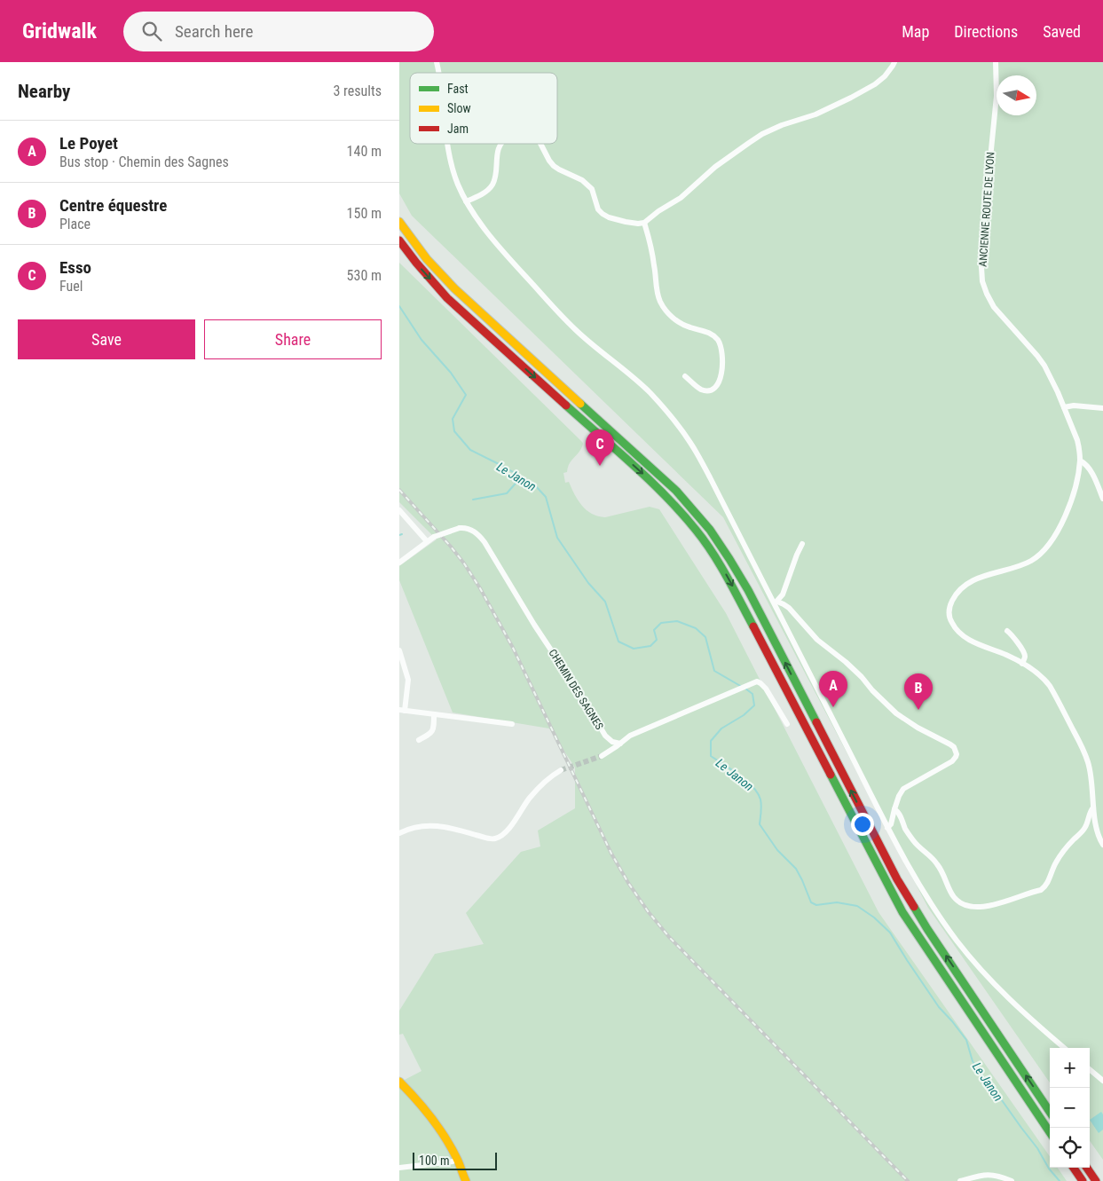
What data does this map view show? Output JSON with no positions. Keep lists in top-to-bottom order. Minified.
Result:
{"streets":{"street":["ANCIENNE ROUTE DE LYON","CHEMIN DES SAGNES"]},"water":["Le Janon"],"legend":["Fast","Slow","Jam"],"scale_bar":"100 m","north":"right","page":{"header":"Gridwalk","search":"Search here","nav":["Map","Directions","Saved"],"heading":["Nearby","3 results"],"list":[{"mark":"A","name":"Le Poyet","note":"Bus stop · Chemin des Sagnes","value":"140 m"},{"mark":"B","name":"Centre équestre","note":"Place","value":"150 m"},{"mark":"C","name":"Esso","note":"Fuel","value":"530 m"}],"buttons":["Save","Share"],"pins":["C","A","B"],"map_buttons":["+","−"],"scale":"100 m"}}
